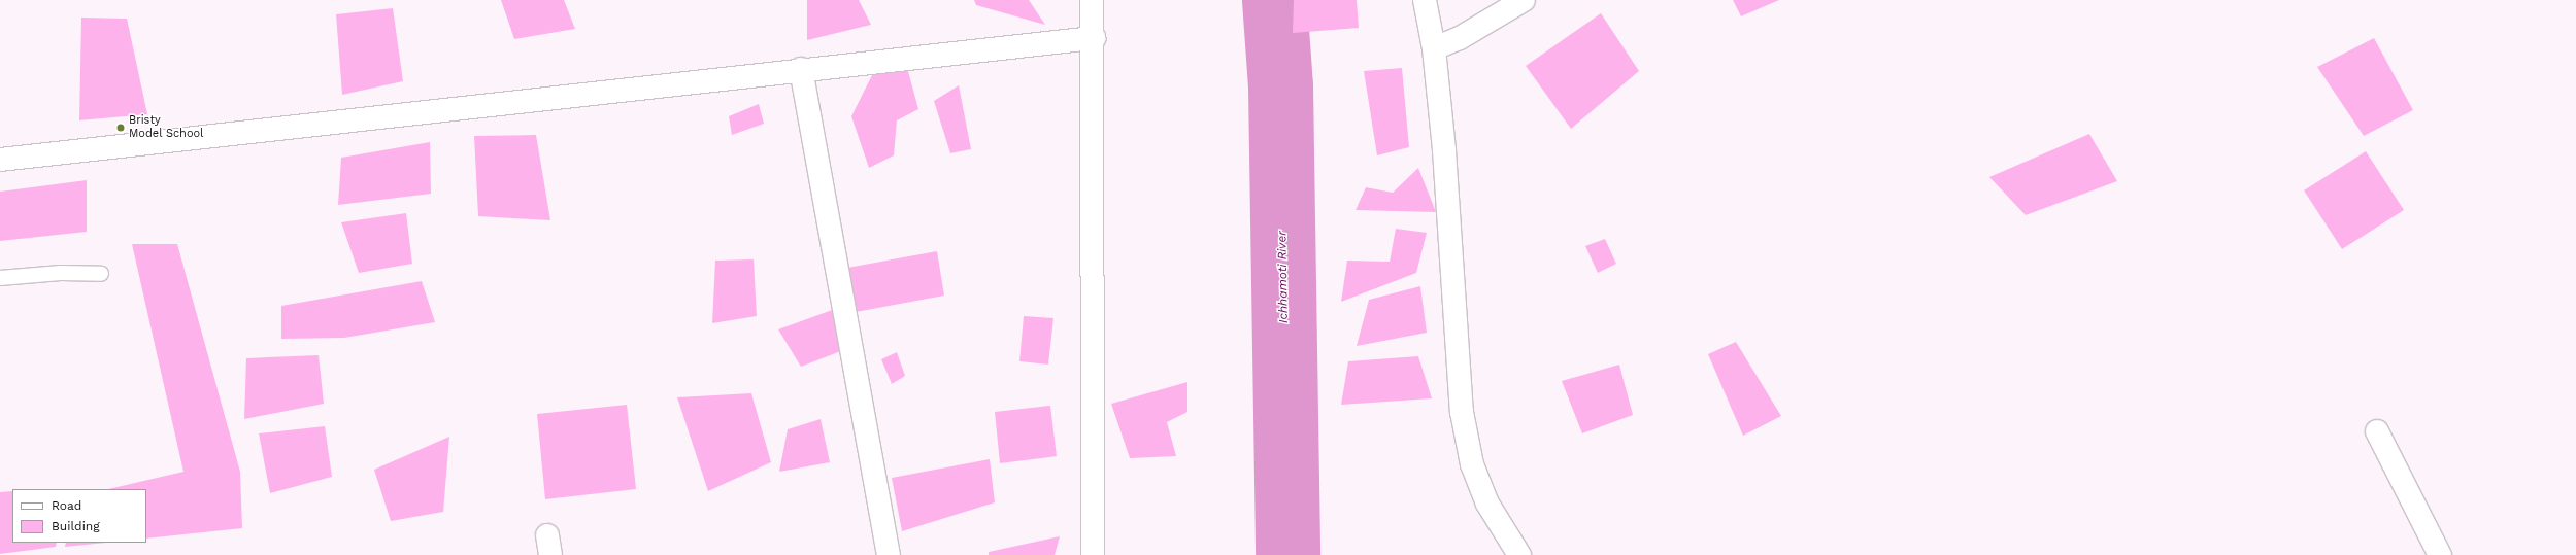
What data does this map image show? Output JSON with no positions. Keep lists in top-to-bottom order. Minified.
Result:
{"water":["Ichhamoti River"],"places":["Bristy Model School"],"legend":["Road","Building"]}
